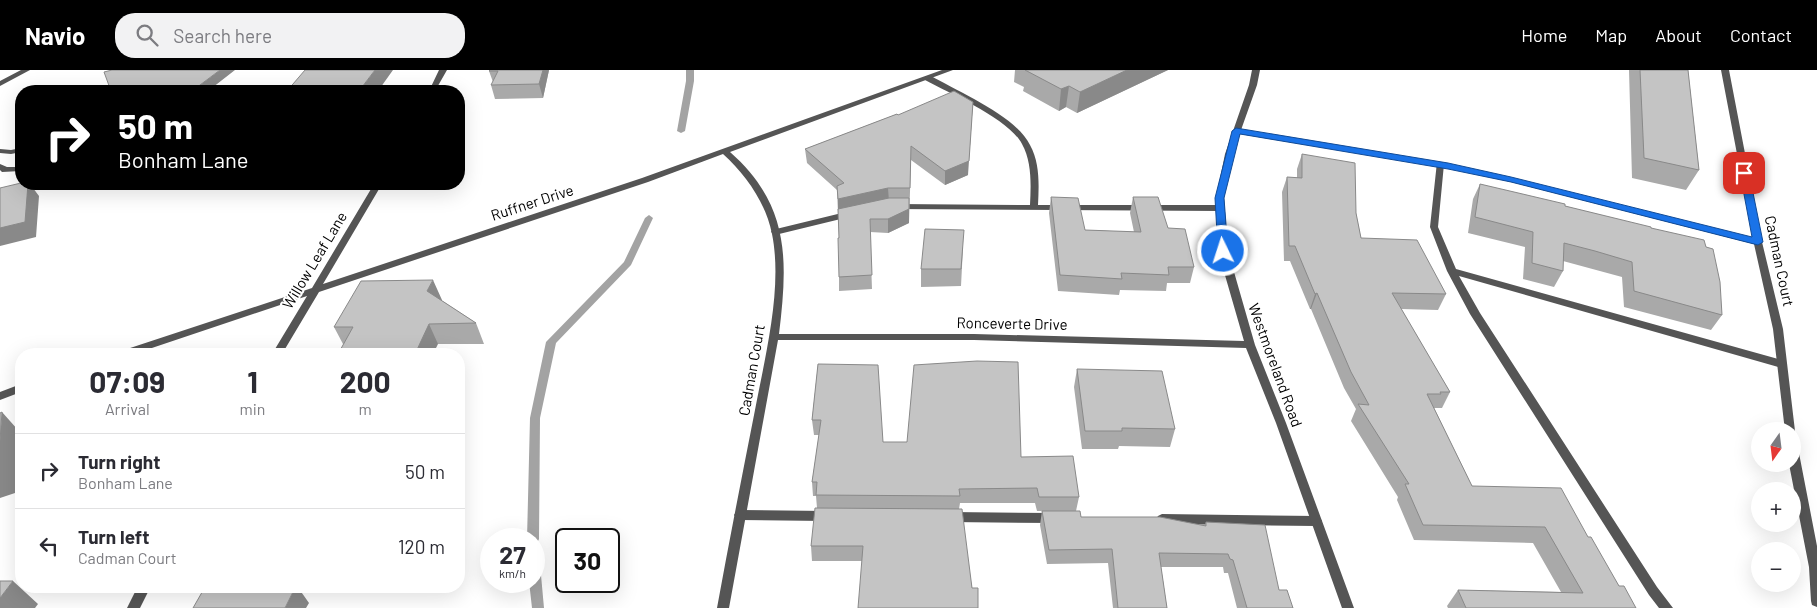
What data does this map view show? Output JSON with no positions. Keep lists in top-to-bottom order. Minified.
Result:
{"streets":{"street":["Ruffner Drive","Willow Leaf Lane","Cadman Court","Ronceverte Drive","Westmoreland Road"]},"crossings":[["Ruffner Drive","Willow Leaf Lane"],["Ruffner Drive","Cadman Court"],["Cadman Court","Ronceverte Drive"],["Ronceverte Drive","Westmoreland Road"]],"north":"bottom","page":{"header":"Navio","search":"Search here","nav":["Home","Map","About","Contact"],"turn":["50 m","Bonham Lane"],"eta":["07:09","Arrival","1","min","200","m"],"map_buttons":["+","−"],"list":[{"name":"Turn right","note":"Bonham Lane","value":"50 m"},{"name":"Turn left","note":"Cadman Court","value":"120 m"}],"speed":"27 km/h","limit":"30"}}
